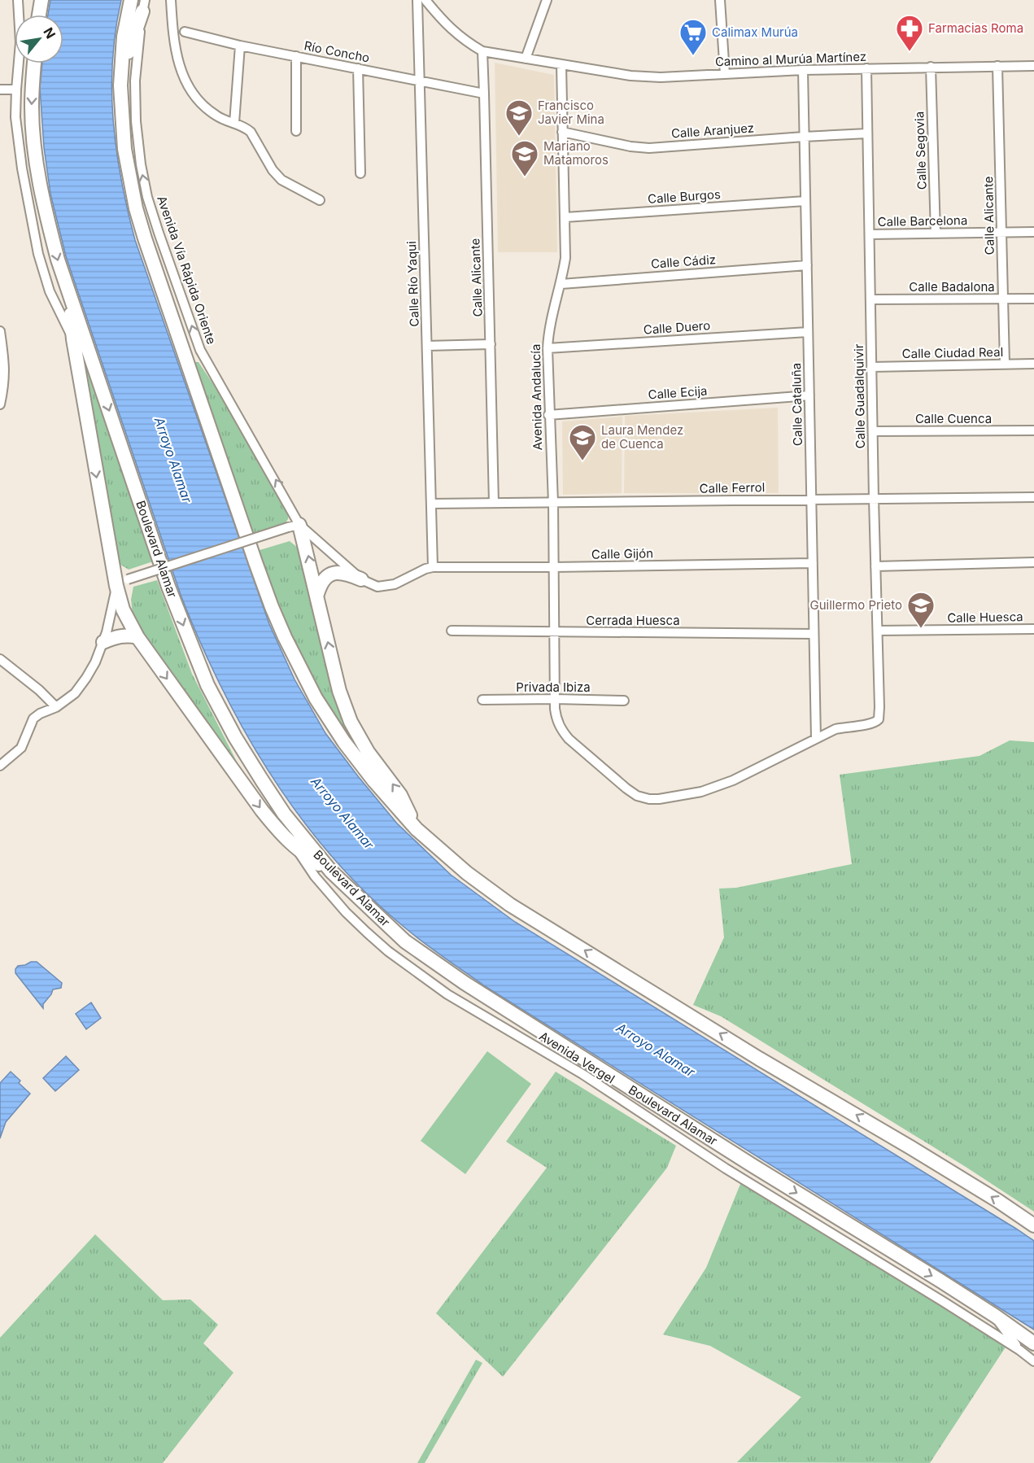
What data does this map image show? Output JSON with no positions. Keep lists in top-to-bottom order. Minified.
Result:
{"streets":{"highway":["Boulevard Alamar"],"street":["Río Concho","Camino al Murúa Martínez","Calle Aranjuez","Calle Segovia","Calle Burgos","Calle Alicante","Calle Barcelona","Calle Cádiz","Avenida Vía Rápida Oriente","Calle Río Yaqui","Calle Badalona","Calle Duero","Calle Ciudad Real","Calle Ecija","Calle Guadalquivir","Avenida Andalucía","Calle Cataluña","Calle Cuenca","Calle Ferrol","Calle Gijón","Calle Huesca","Cerrada Huesca","Privada Ibiza","Avenida Vergel"]},"crossings":[["Río Concho","Calle Alicante"],["Río Concho","Calle Río Yaqui"],["Camino al Murúa Martínez","Calle Segovia"],["Camino al Murúa Martínez","Calle Alicante"],["Camino al Murúa Martínez","Calle Guadalquivir"],["Camino al Murúa Martínez","Avenida Andalucía"],["Camino al Murúa Martínez","Calle Cataluña"],["Calle Aranjuez","Calle Guadalquivir"],["Calle Aranjuez","Avenida Andalucía"],["Calle Aranjuez","Calle Cataluña"],["Calle Segovia","Calle Barcelona"],["Calle Burgos","Avenida Andalucía"],["Calle Burgos","Calle Cataluña"],["Calle Alicante","Calle Barcelona"],["Calle Alicante","Calle Badalona"],["Calle Alicante","Calle Ciudad Real"],["Calle Alicante","Calle Ferrol"],["Calle Barcelona","Calle Guadalquivir"],["Calle Cádiz","Avenida Andalucía"],["Calle Cádiz","Calle Cataluña"],["Calle Río Yaqui","Calle Ferrol"],["Calle Río Yaqui","Calle Gijón"],["Calle Badalona","Calle Guadalquivir"],["Calle Duero","Avenida Andalucía"],["Calle Duero","Calle Cataluña"],["Calle Ciudad Real","Calle Guadalquivir"],["Calle Ecija","Avenida Andalucía"],["Calle Ecija","Calle Cataluña"],["Calle Guadalquivir","Avenida Andalucía"],["Calle Guadalquivir","Calle Cataluña"],["Calle Guadalquivir","Calle Cuenca"],["Calle Guadalquivir","Calle Ferrol"],["Calle Guadalquivir","Calle Huesca"],["Avenida Andalucía","Calle Cataluña"],["Avenida Andalucía","Calle Ferrol"],["Avenida Andalucía","Calle Gijón"],["Avenida Andalucía","Cerrada Huesca"],["Avenida Andalucía","Privada Ibiza"],["Calle Cataluña","Calle Ferrol"],["Calle Cataluña","Calle Gijón"],["Calle Cataluña","Cerrada Huesca"]],"one_way":["Avenida Vía Rápida Oriente"],"water":["Arroyo Alamar"],"places":{"pharmacy":["Farmacias Roma"],"supermarket":["Calimax Murúa"],"school or university":["Francisco Javier Mina","Mariano Matamoros","Laura Mendez de Cuenca","Guillermo Prieto"]},"north":"top right"}
